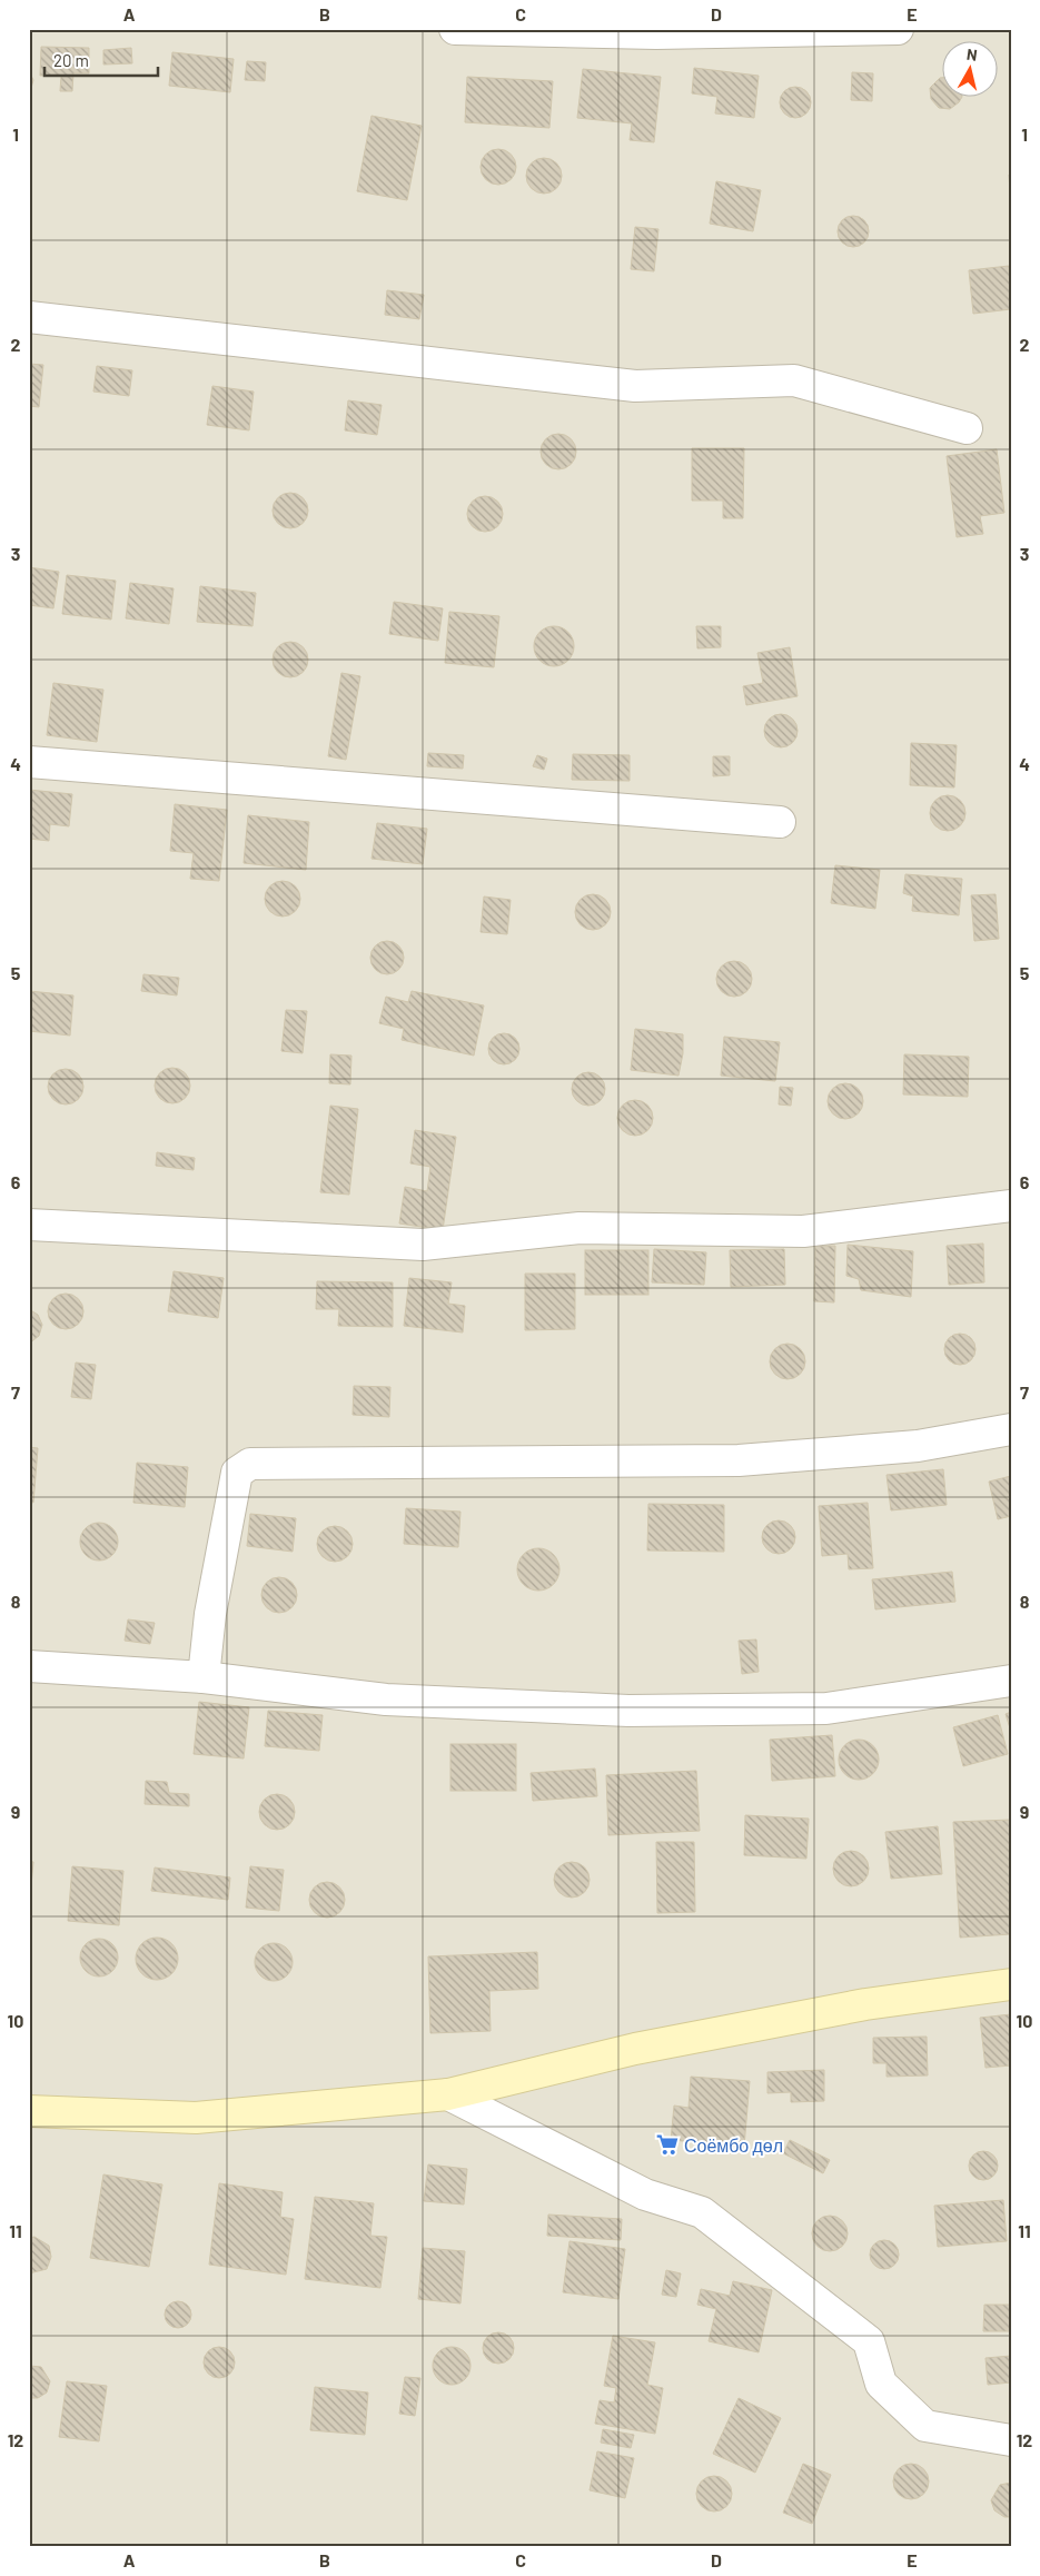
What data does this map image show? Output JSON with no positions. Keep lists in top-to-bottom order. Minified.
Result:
{"places":{"supermarket":["Соёмбо дөл"]},"scale_bar":"20 m","north":"top","grid":{"columns":["A","B","C","D","E"],"rows":["1","2","3","4","5","6","7","8","9","10","11","12"]}}
